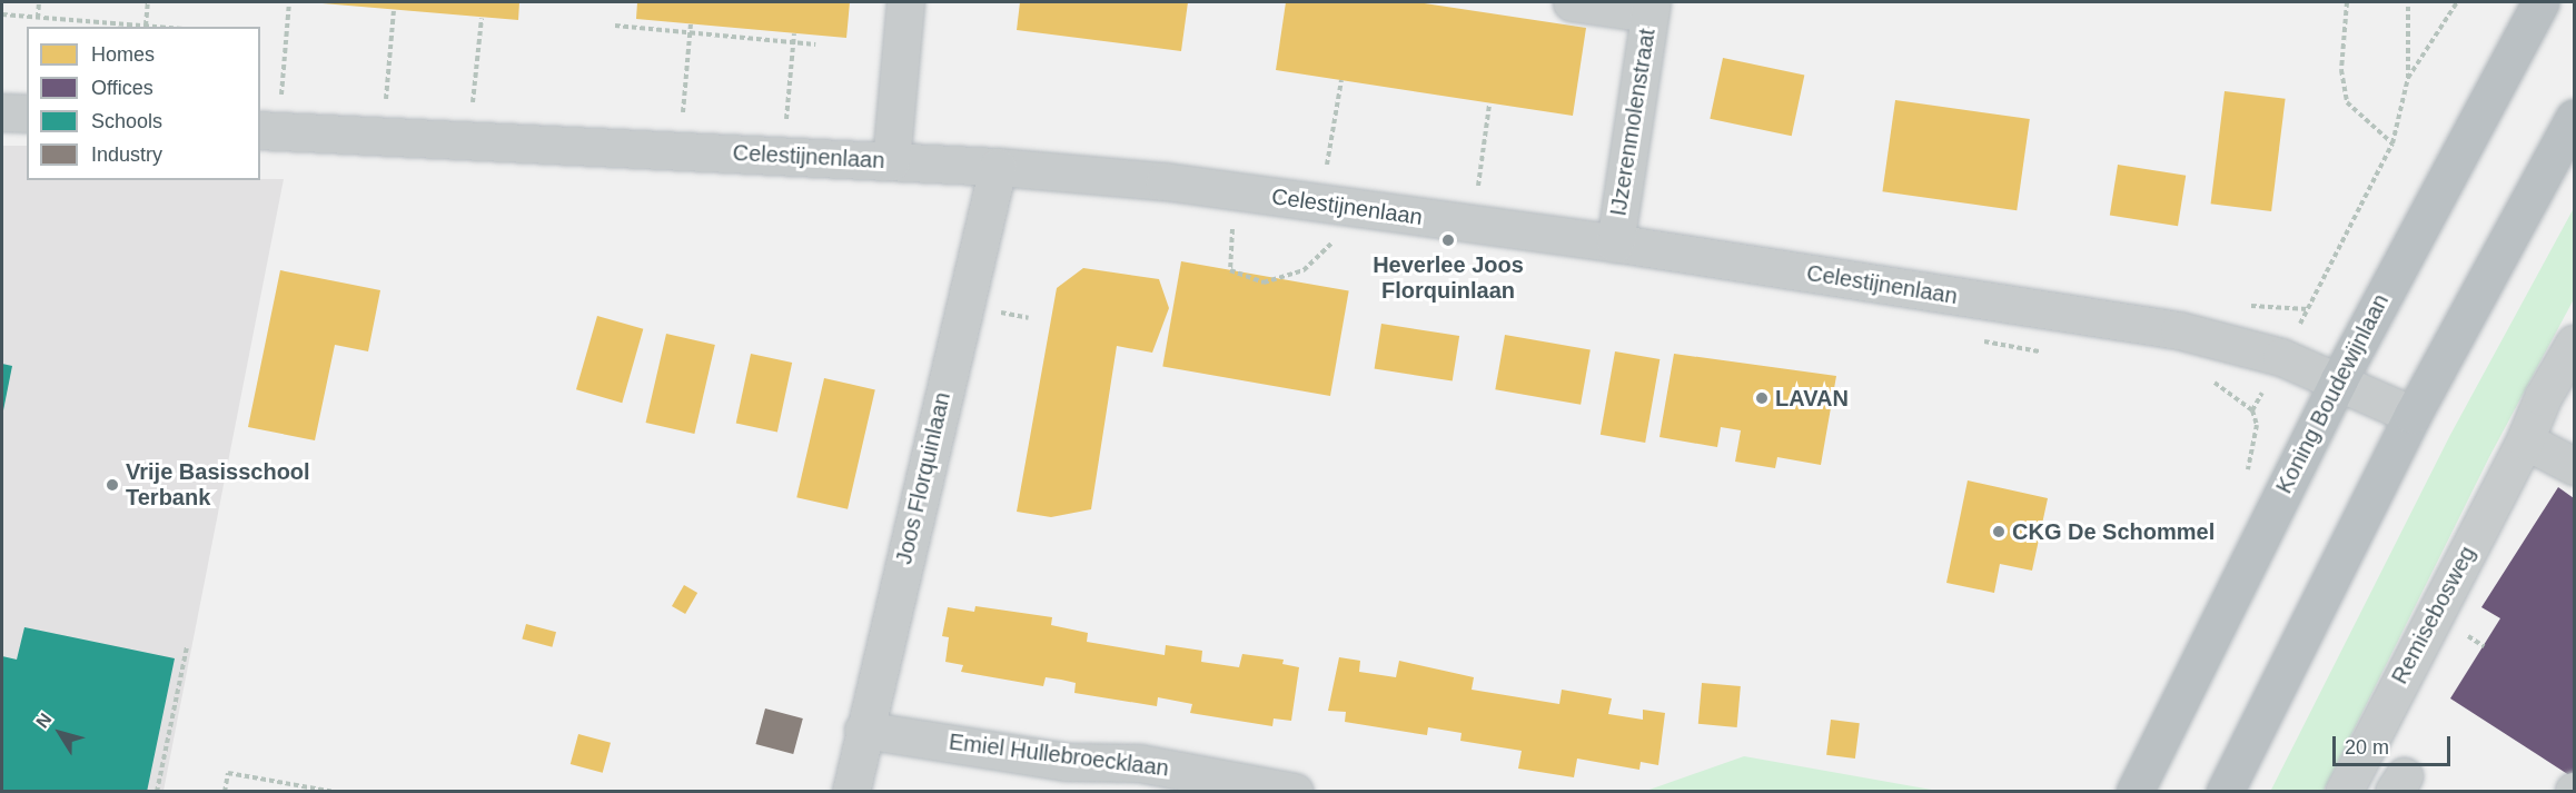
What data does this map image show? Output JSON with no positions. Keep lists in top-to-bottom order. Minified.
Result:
{"streets":{"highway":["Koning Boudewijnlaan"],"street":["IJzerenmolenstraat","Celestijnenlaan","Joos Florquinlaan","Remisebosweg","Emiel Hullebroecklaan"]},"crossings":[["IJzerenmolenstraat","Celestijnenlaan"],["Celestijnenlaan","Koning Boudewijnlaan"],["Celestijnenlaan","Joos Florquinlaan"],["Joos Florquinlaan","Emiel Hullebroecklaan"]],"places":["Heverlee Joos Florquinlaan","LAVAN","Vrije Basisschool Terbank","CKG De Schommel"],"legend":["Homes","Offices","Schools","Industry"],"scale_bar":"20 m","north":"top left"}
